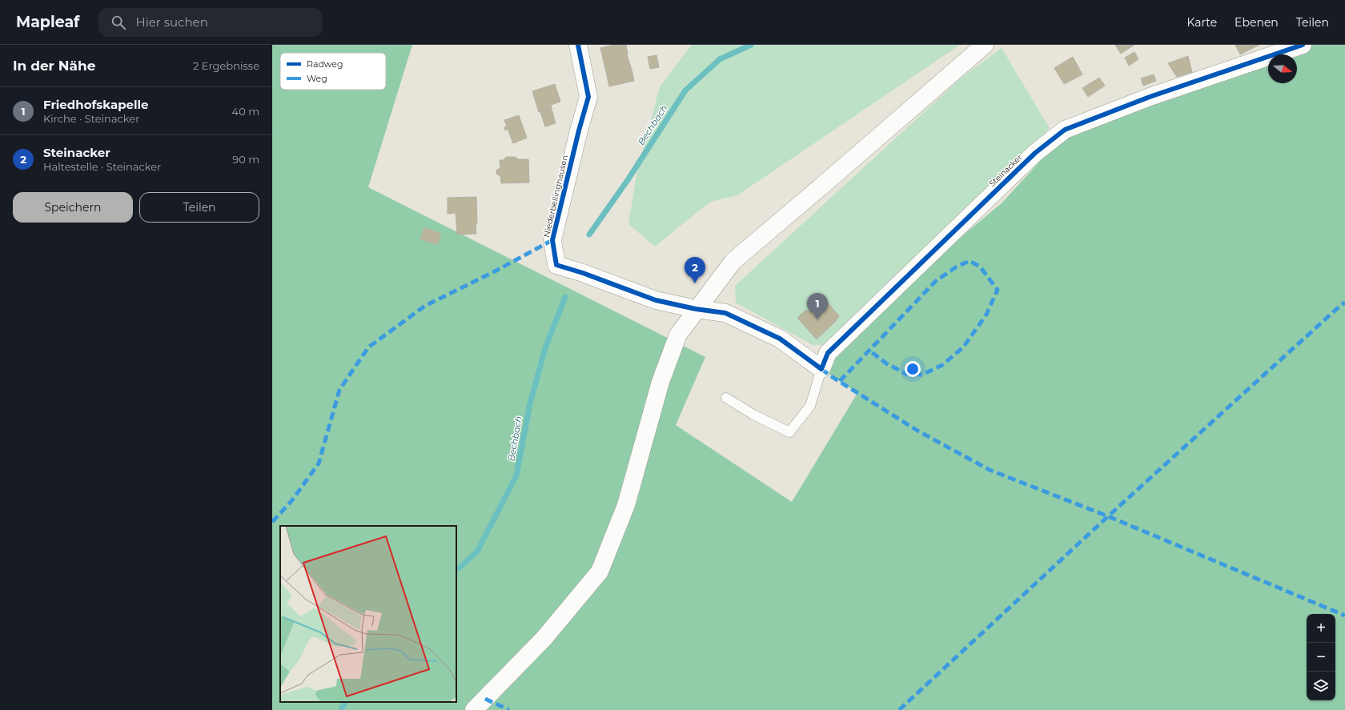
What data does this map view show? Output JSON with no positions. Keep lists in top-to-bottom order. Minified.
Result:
{"streets":{"street":["Steinacker","Niederbellinghausen"]},"water":["Bechbach"],"legend":["Radweg","Weg"],"north":"right","page":{"header":"Mapleaf","search":"Hier suchen","nav":["Karte","Ebenen","Teilen"],"heading":["In der Nähe","2 Ergebnisse"],"list":[{"mark":"1","name":"Friedhofskapelle","note":"Kirche · Steinacker","value":"40 m"},{"mark":"2","name":"Steinacker","note":"Haltestelle · Steinacker","value":"90 m"}],"buttons":["Speichern","Teilen"],"pins":["2","1"],"map_buttons":["+","−"]}}
